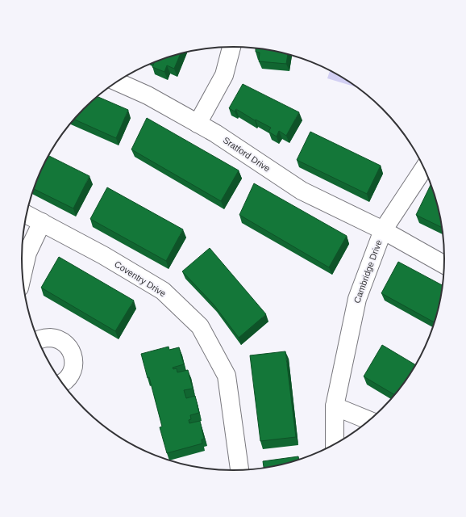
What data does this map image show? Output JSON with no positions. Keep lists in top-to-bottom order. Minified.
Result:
{"streets":{"street":["Sratford Drive","Cambridge Drive","Coventry Drive"]},"crossings":[["Sratford Drive","Cambridge Drive"]]}
